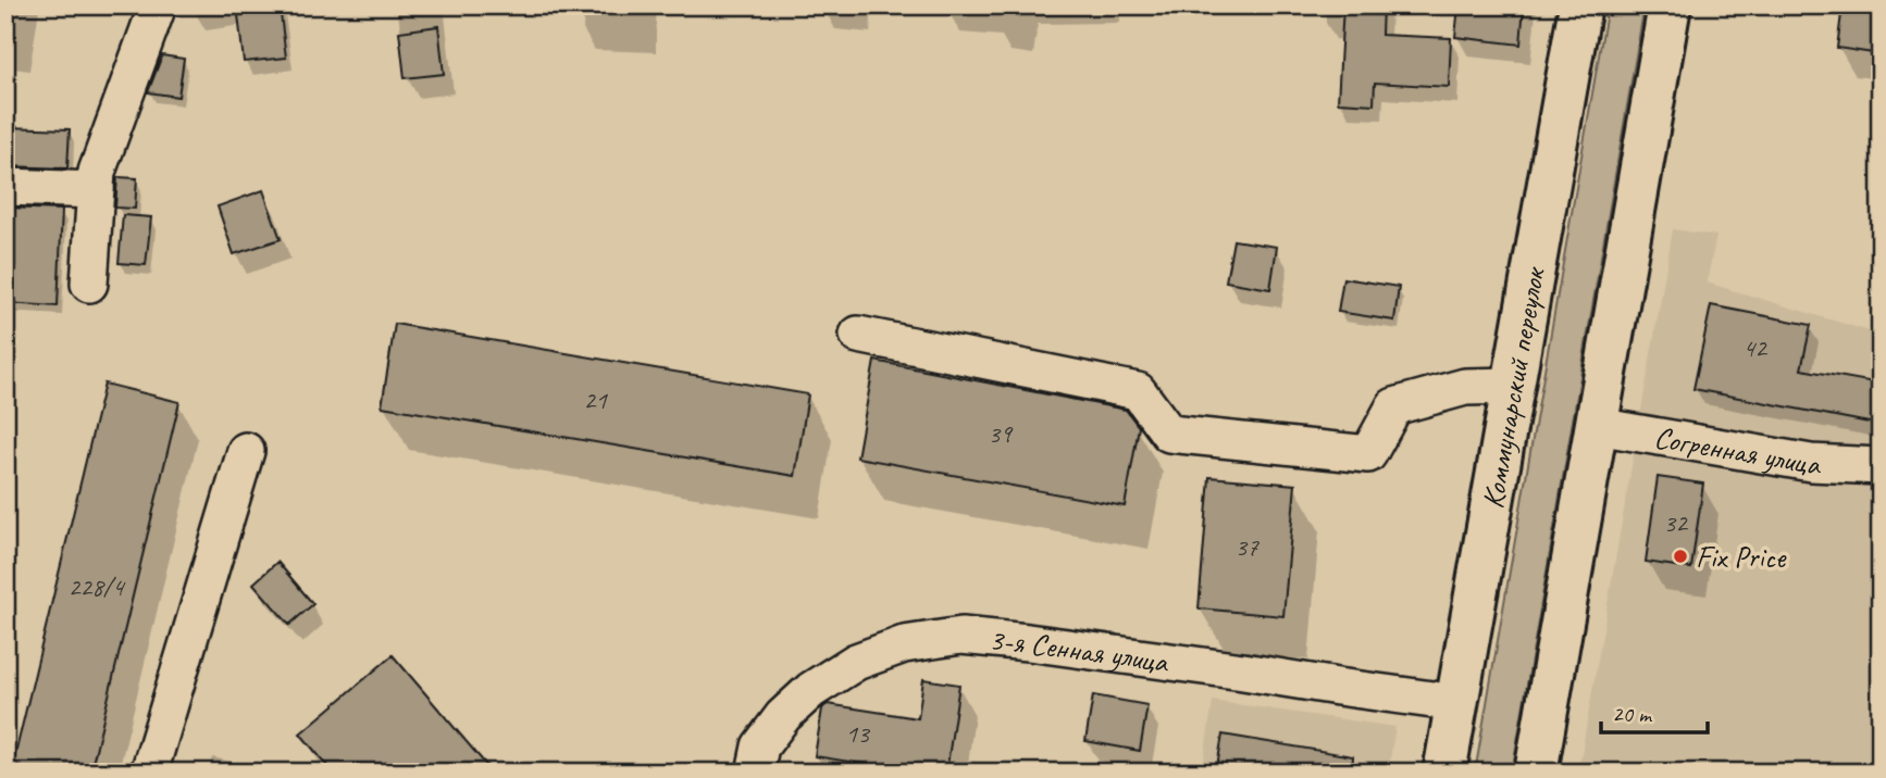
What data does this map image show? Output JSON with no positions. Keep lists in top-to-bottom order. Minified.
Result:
{"streets":{"main road":["Коммунарский переулок"],"street":["Согренная улица","3-я Сенная улица"]},"crossings":[["Коммунарский переулок","3-я Сенная улица"]],"places":["Fix Price"],"house_numbers":["42","21","39","32","37","228/4","13"],"scale_bar":"20 m"}
